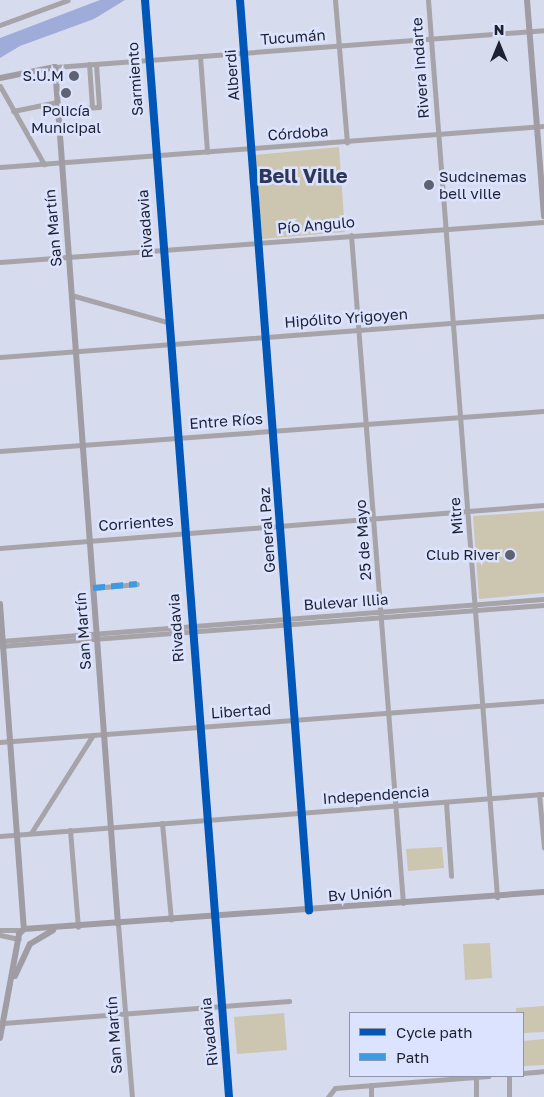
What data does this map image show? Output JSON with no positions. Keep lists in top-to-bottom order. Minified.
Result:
{"streets":{"main road":["Tucumán","San Martín","Bv Unión"],"street":["Rivera Indarte","Alberdi","Sarmiento","Córdoba","Rivadavia","Pío Angulo","Hipólito Yrigoyen","Entre Ríos","Mitre","Corrientes","General Paz","25 de Mayo","Bulevar Illia","Libertad","Independencia"]},"crossings":[["Tucumán","Rivera Indarte"],["Tucumán","Alberdi"],["Tucumán","Sarmiento"],["Tucumán","San Martín"],["Rivera Indarte","Córdoba"],["Rivera Indarte","Mitre"],["Alberdi","Córdoba"],["Alberdi","General Paz"],["Sarmiento","Córdoba"],["Sarmiento","Rivadavia"],["Córdoba","Rivadavia"],["Córdoba","San Martín"],["Córdoba","Mitre"],["Córdoba","General Paz"],["Rivadavia","Pío Angulo"],["Rivadavia","Hipólito Yrigoyen"],["Rivadavia","Entre Ríos"],["Rivadavia","Corrientes"],["Rivadavia","Bulevar Illia"],["Rivadavia","Libertad"],["Rivadavia","Independencia"],["Rivadavia","Bv Unión"],["Pío Angulo","San Martín"],["Pío Angulo","Mitre"],["Pío Angulo","General Paz"],["Pío Angulo","25 de Mayo"],["San Martín","Hipólito Yrigoyen"],["San Martín","Entre Ríos"],["San Martín","Corrientes"],["San Martín","Bulevar Illia"],["San Martín","Libertad"],["San Martín","Independencia"],["San Martín","Bv Unión"],["Hipólito Yrigoyen","Mitre"],["Hipólito Yrigoyen","General Paz"],["Hipólito Yrigoyen","25 de Mayo"],["Entre Ríos","Mitre"],["Entre Ríos","General Paz"],["Entre Ríos","25 de Mayo"],["Mitre","Corrientes"],["Mitre","Bulevar Illia"],["Mitre","Libertad"],["Mitre","Independencia"],["Mitre","Bv Unión"],["Corrientes","General Paz"],["Corrientes","25 de Mayo"],["General Paz","Bulevar Illia"],["General Paz","Libertad"],["General Paz","Independencia"],["General Paz","Bv Unión"],["25 de Mayo","Bulevar Illia"],["25 de Mayo","Libertad"],["25 de Mayo","Independencia"],["25 de Mayo","Bv Unión"]],"districts":["Bell Ville"],"places":["S.U.M","Policía Municipal","Sudcinemas bell ville","Club River"],"legend":["Cycle path","Path"],"north":"top"}
